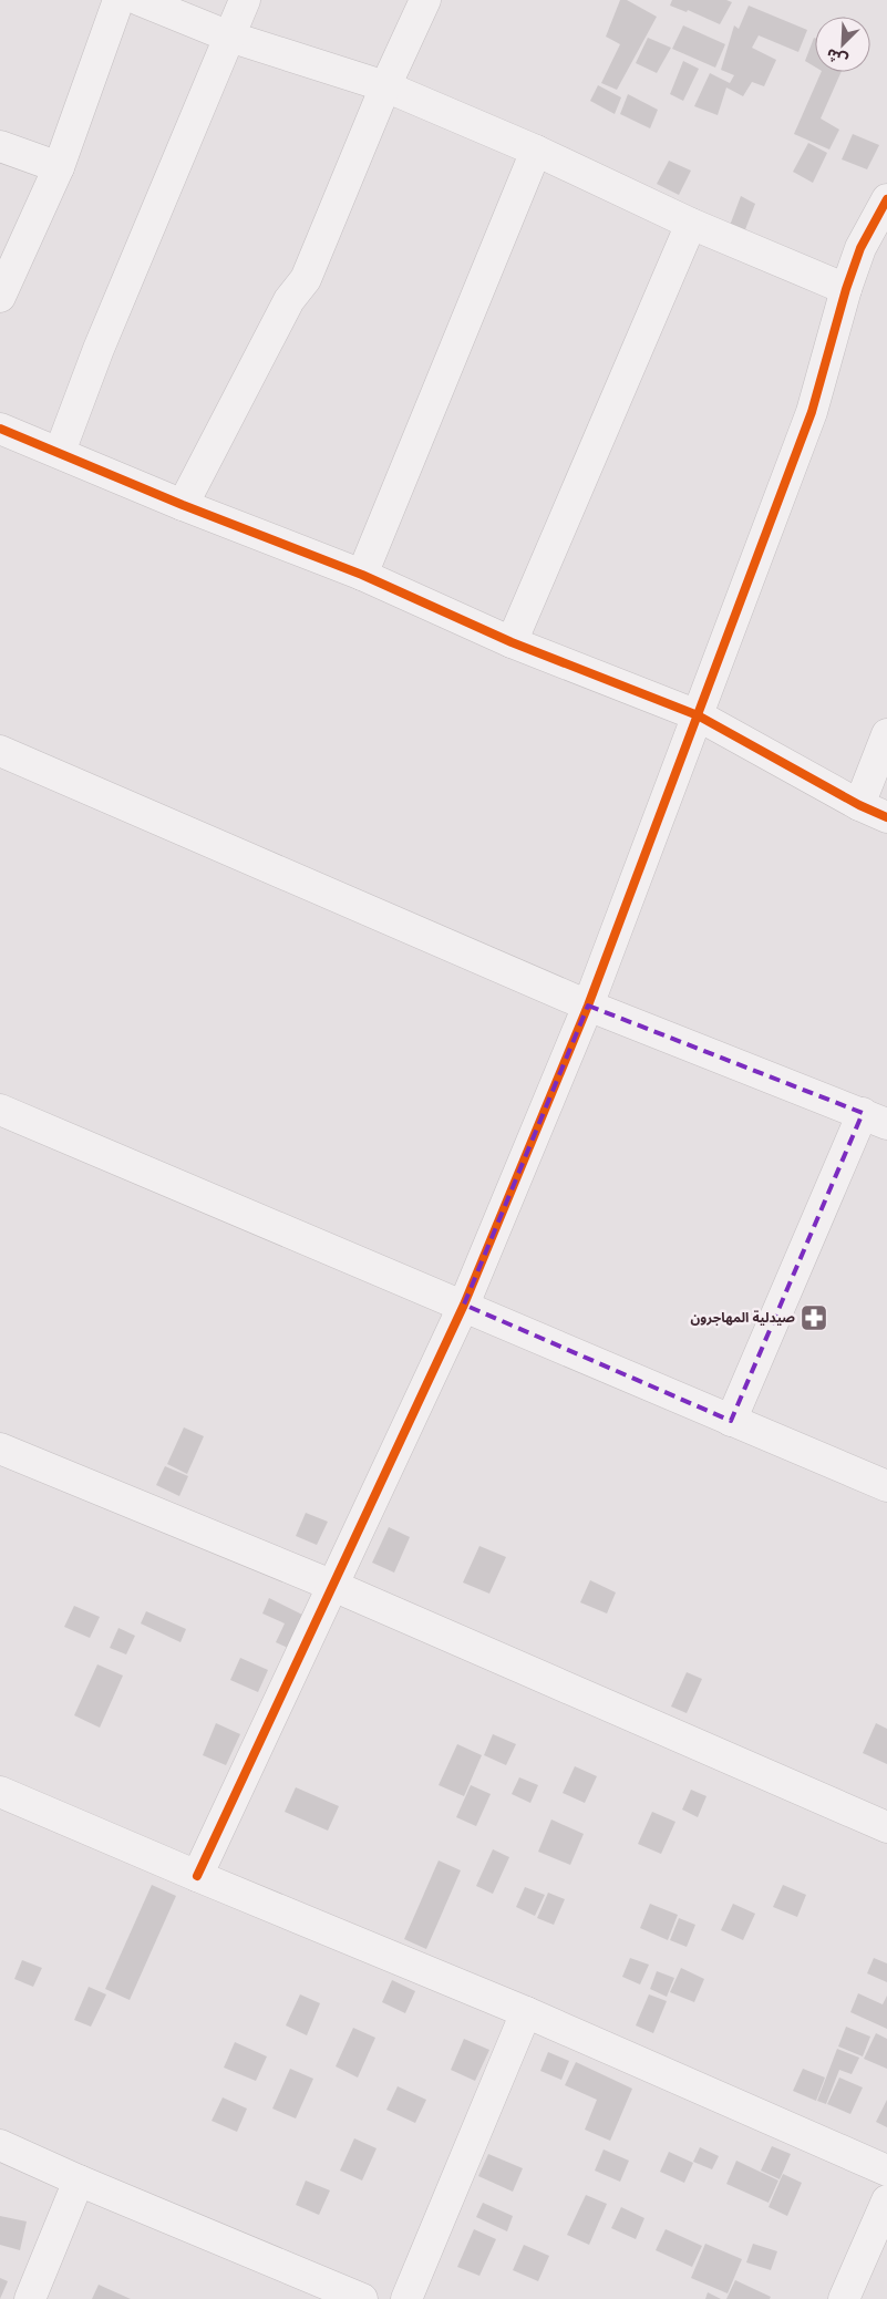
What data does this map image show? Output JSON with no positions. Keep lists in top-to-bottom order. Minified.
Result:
{"places":{"pharmacy":["صيدلية المهاجرون"]},"north":"bottom left"}
